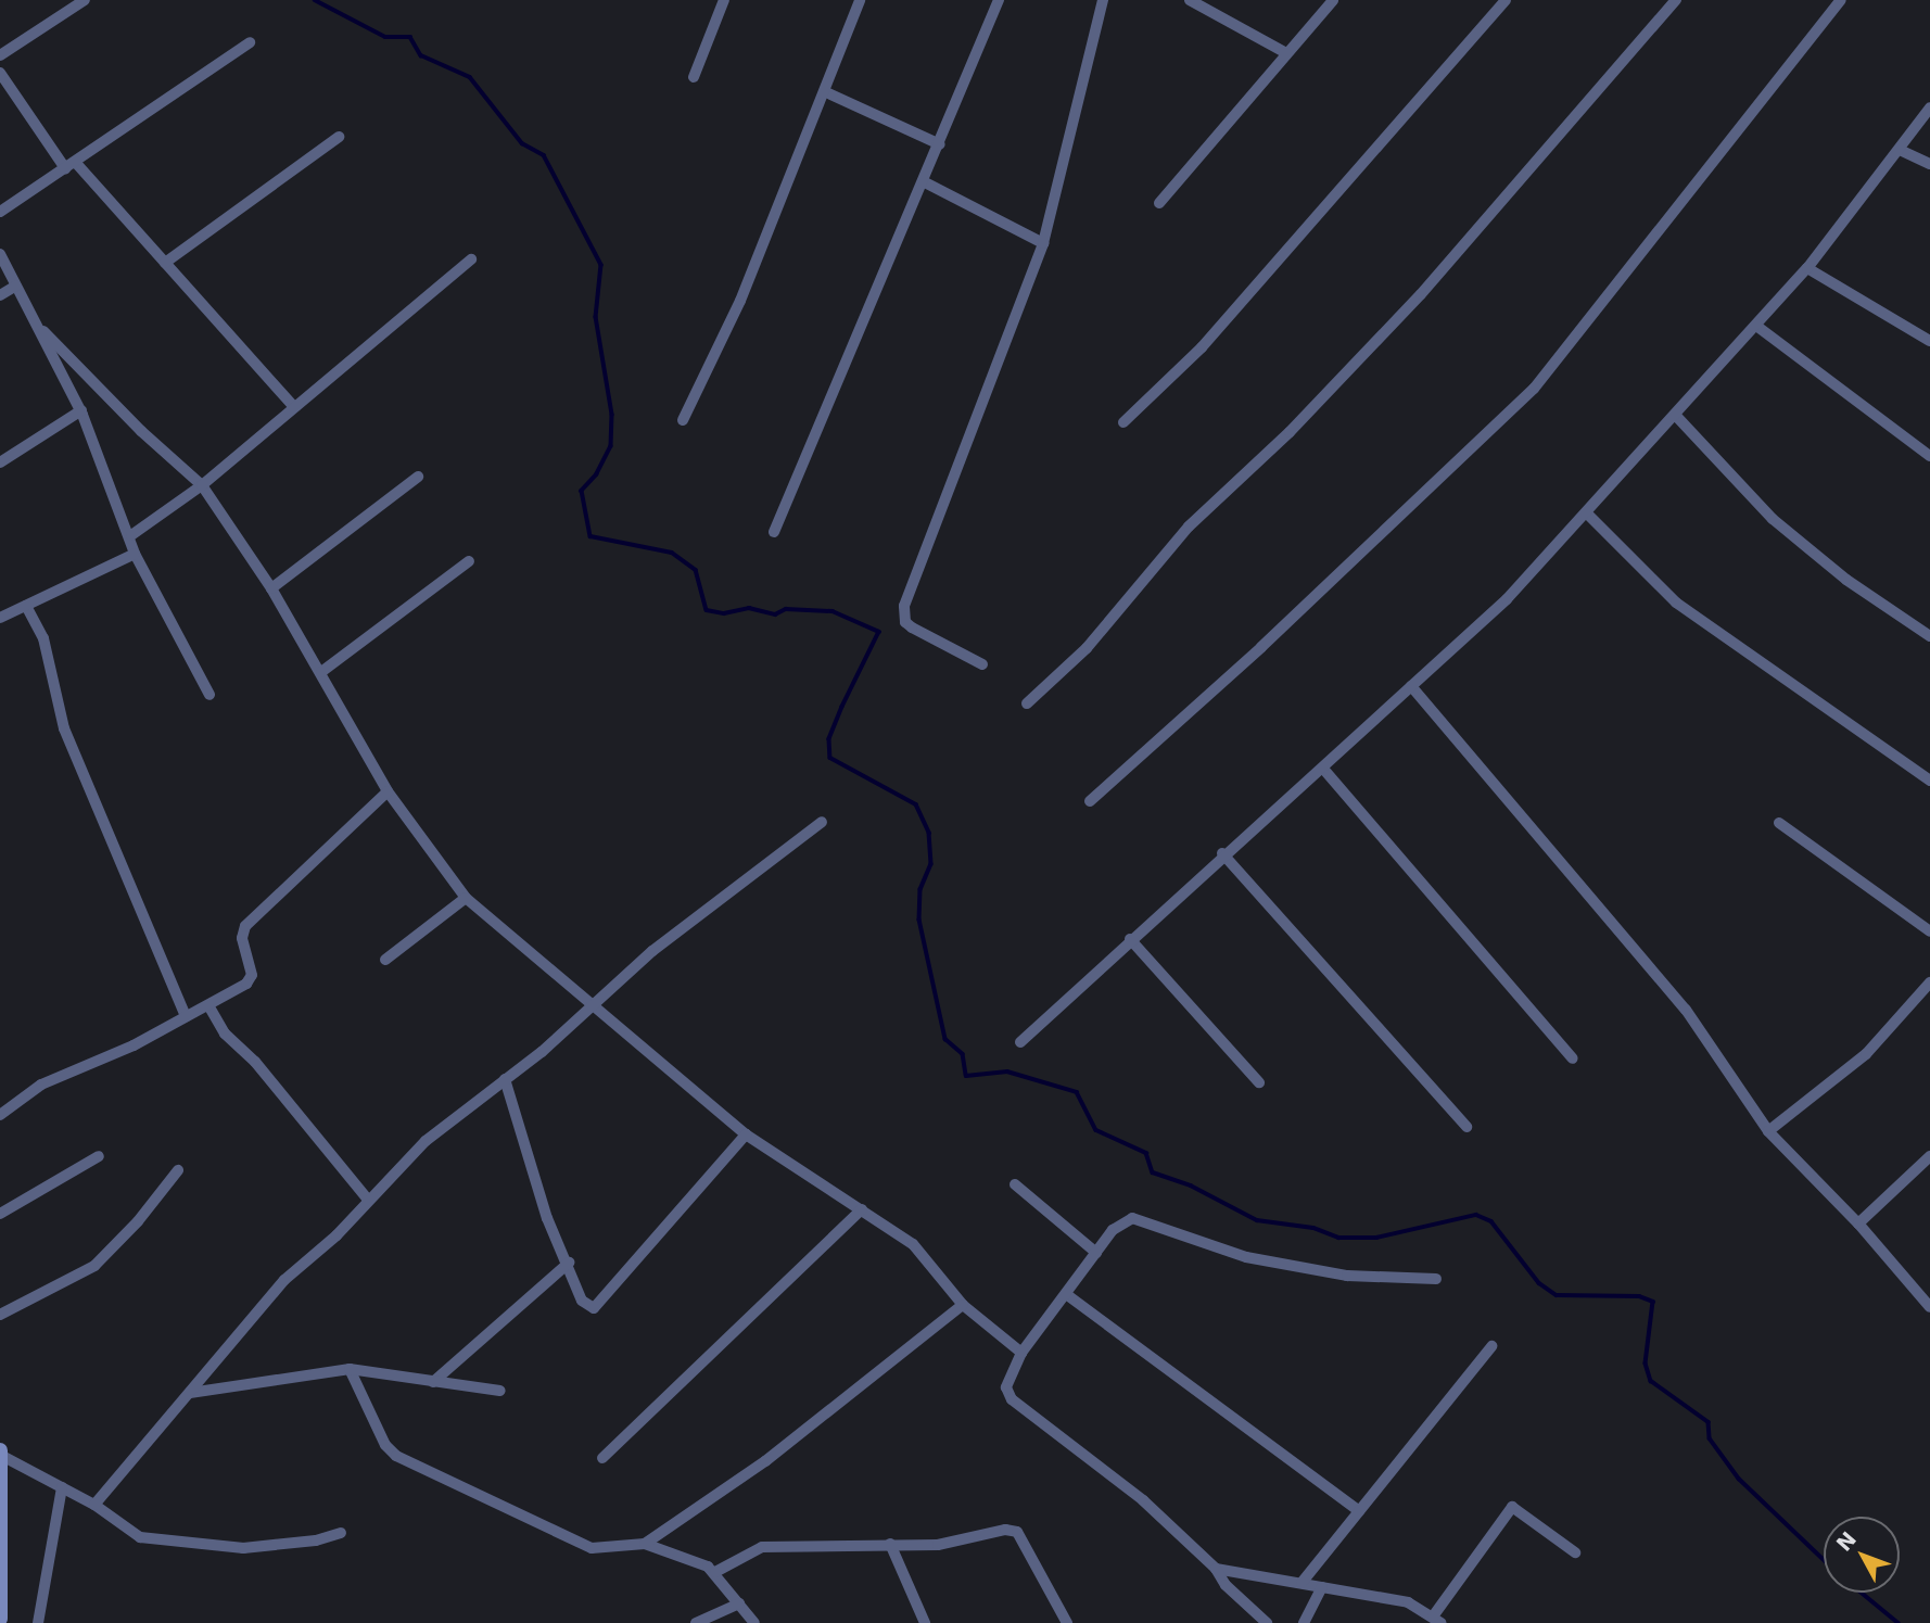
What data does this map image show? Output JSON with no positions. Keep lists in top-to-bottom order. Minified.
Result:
{"north":"top left"}
